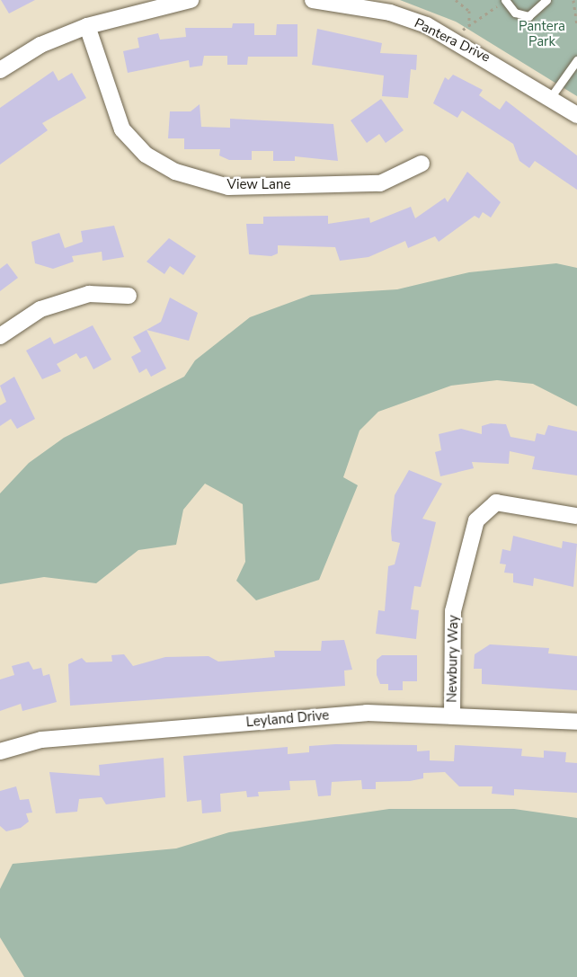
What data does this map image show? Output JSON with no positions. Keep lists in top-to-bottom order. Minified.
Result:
{"streets":{"street":["Pantera Drive","View Lane","Newbury Way","Leyland Drive"]},"crossings":[["Newbury Way","Leyland Drive"]],"parks":["Pantera Park"]}
